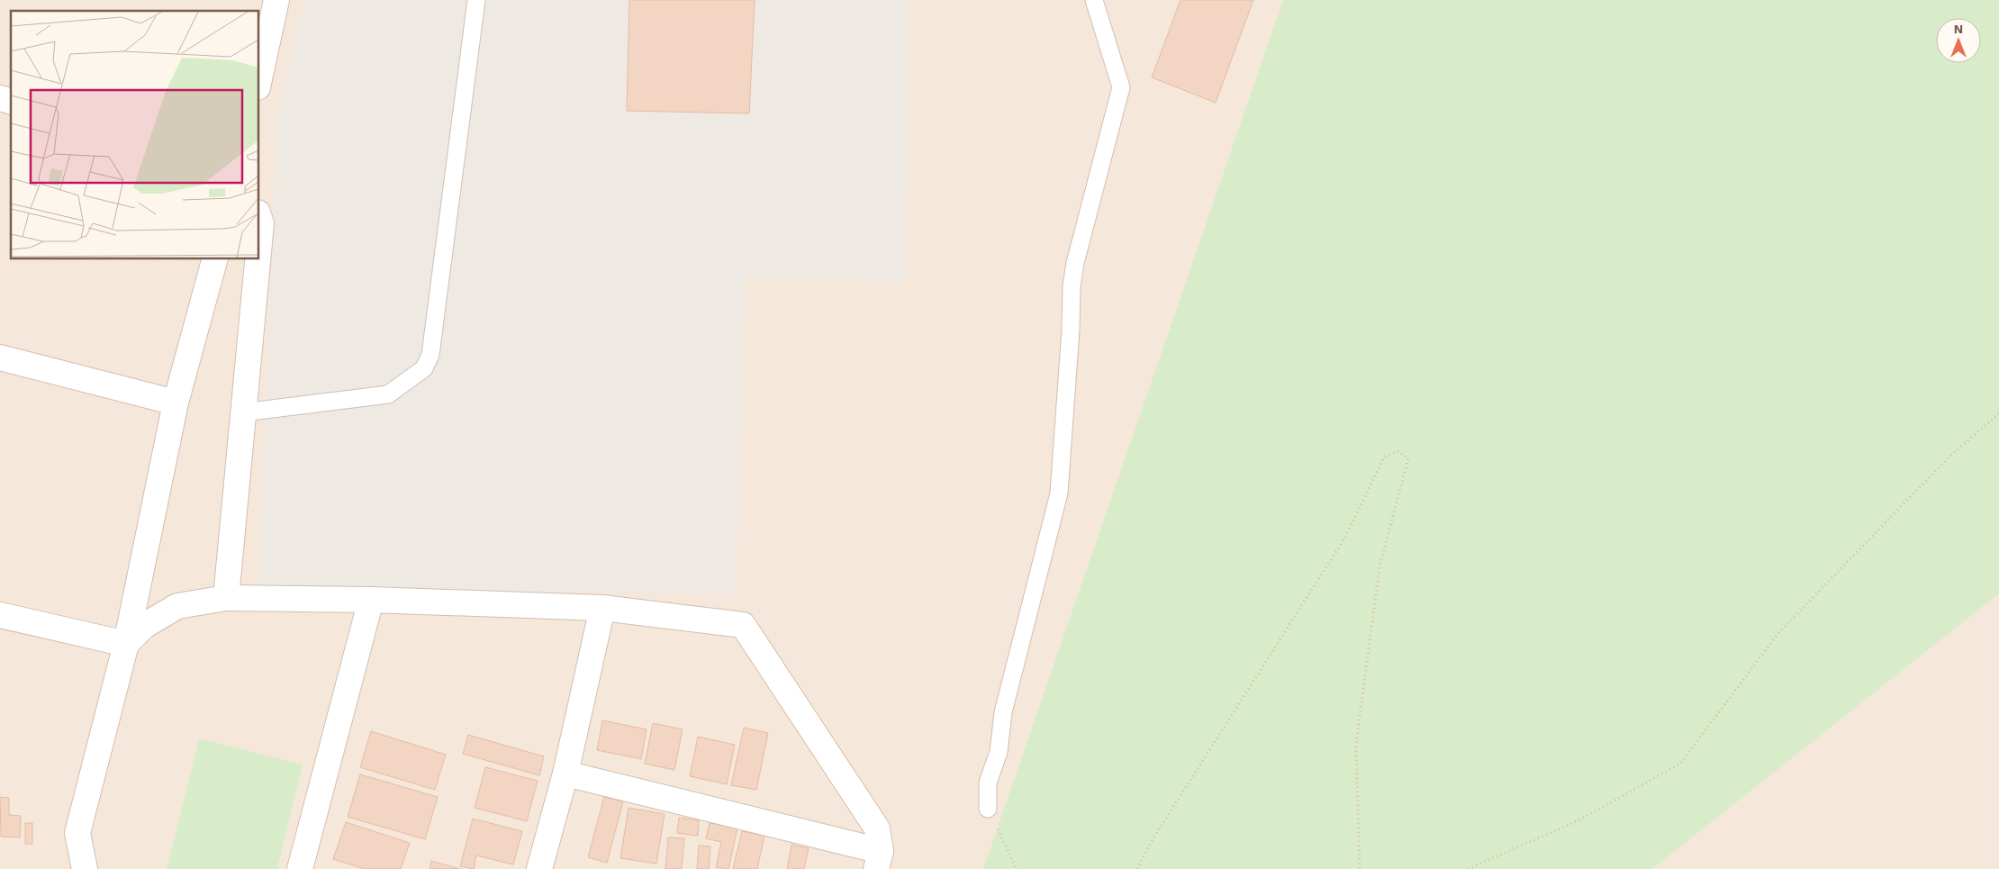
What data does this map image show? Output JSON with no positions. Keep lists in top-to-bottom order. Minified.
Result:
{"north":"top"}
